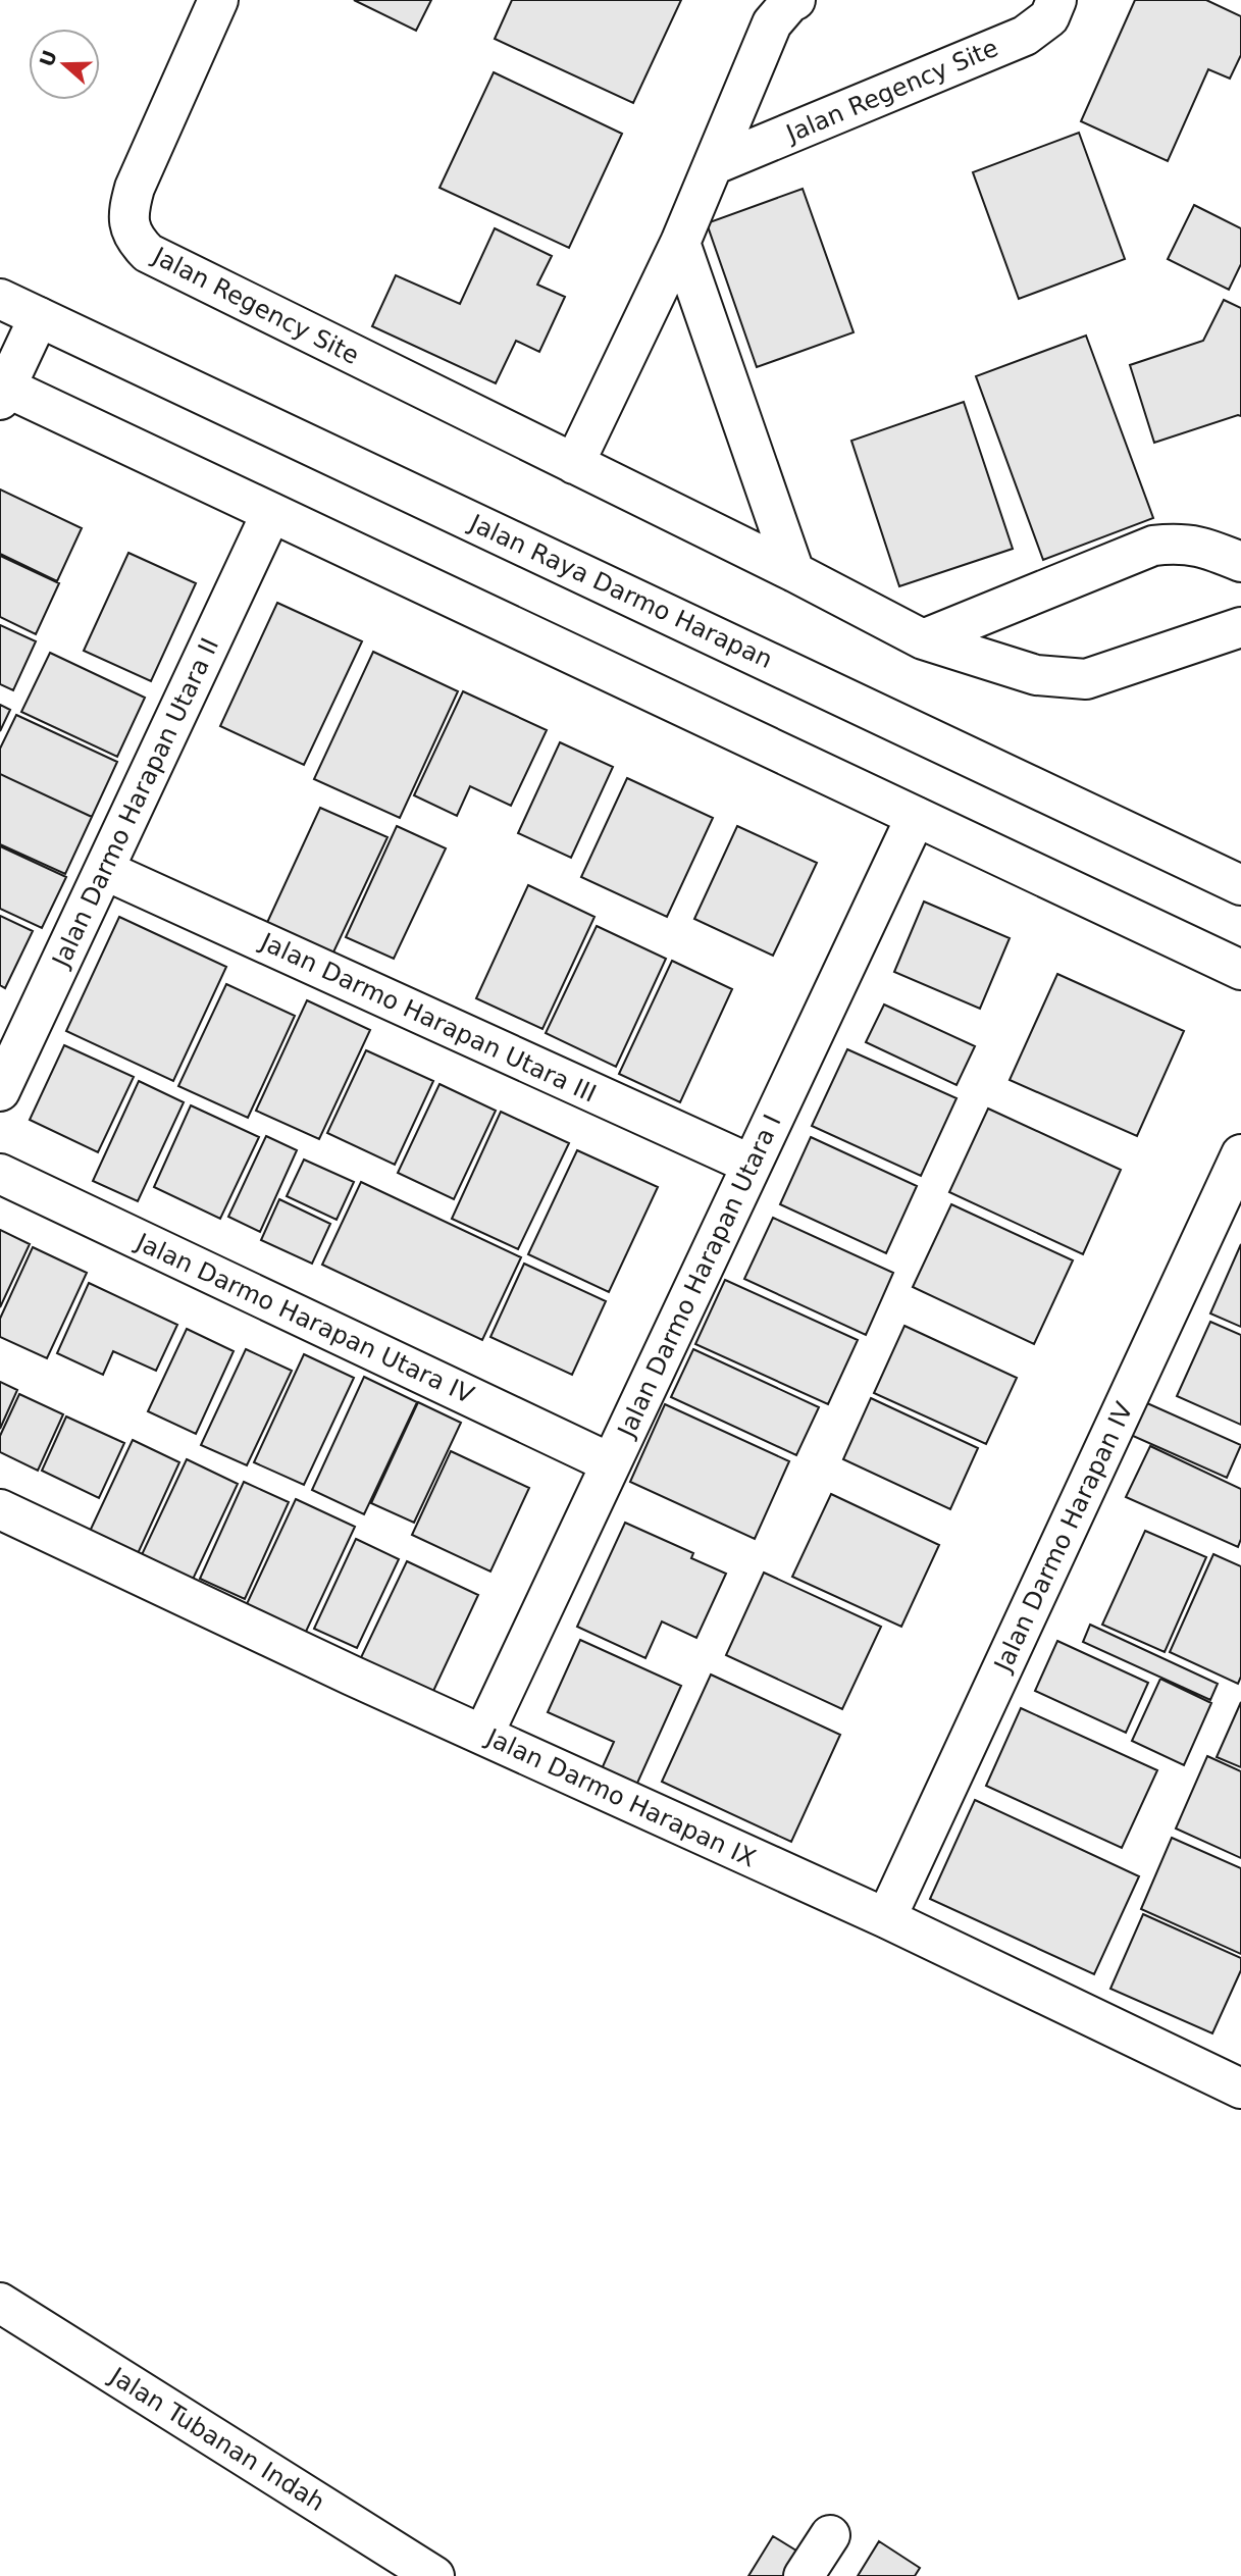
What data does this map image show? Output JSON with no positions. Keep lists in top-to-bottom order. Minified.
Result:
{"streets":{"street":["Jalan Regency Site","Jalan Raya Darmo Harapan","Jalan Darmo Harapan Utara II","Jalan Darmo Harapan Utara III","Jalan Darmo Harapan Utara I","Jalan Darmo Harapan Utara IV","Jalan Darmo Harapan IV","Jalan Darmo Harapan IX","Jalan Tubanan Indah"]},"crossings":[["Jalan Darmo Harapan Utara II","Jalan Darmo Harapan Utara III"],["Jalan Darmo Harapan Utara III","Jalan Darmo Harapan Utara I"],["Jalan Darmo Harapan Utara I","Jalan Darmo Harapan Utara IV"],["Jalan Darmo Harapan Utara I","Jalan Darmo Harapan IX"],["Jalan Darmo Harapan IV","Jalan Darmo Harapan IX"]],"north":"left"}
